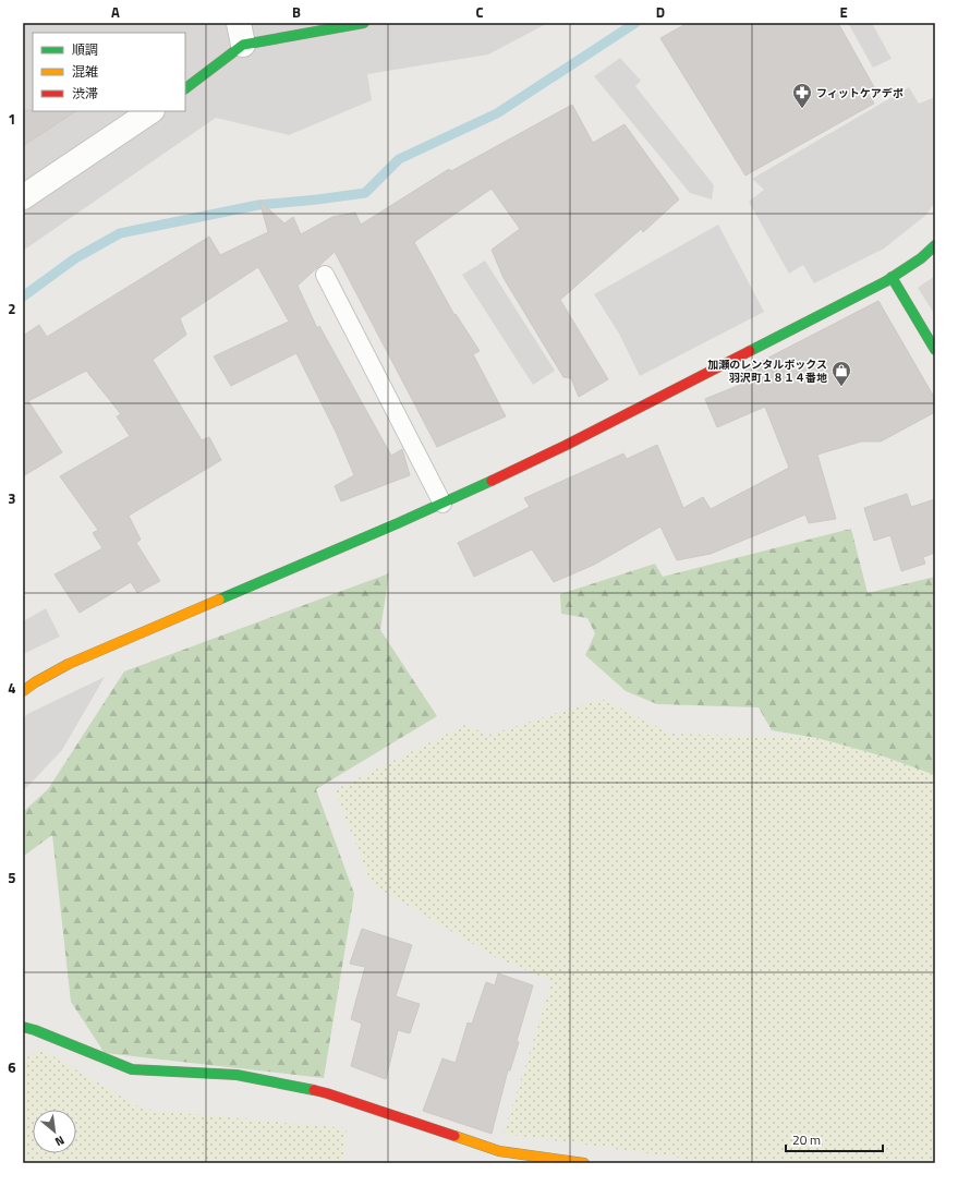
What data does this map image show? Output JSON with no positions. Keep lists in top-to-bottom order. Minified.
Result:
{"places":{"pharmacy":["フィットケアデポ"],"shop":["加瀬のレンタルボックス 羽沢町１８１４番地"]},"legend":["順調","混雑","渋滞"],"scale_bar":"20 m","north":"bottom right","grid":{"columns":["A","B","C","D","E"],"rows":["1","2","3","4","5","6"]}}
